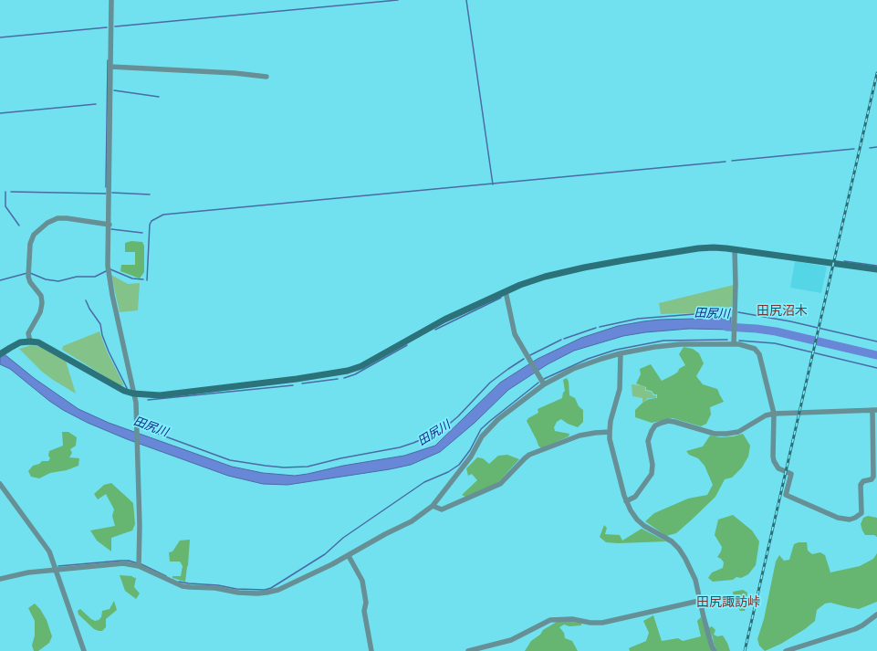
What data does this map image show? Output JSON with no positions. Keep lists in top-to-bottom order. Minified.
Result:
{"districts":["田尻沼木","田尻諏訪峠"],"water":["田尻川"]}
